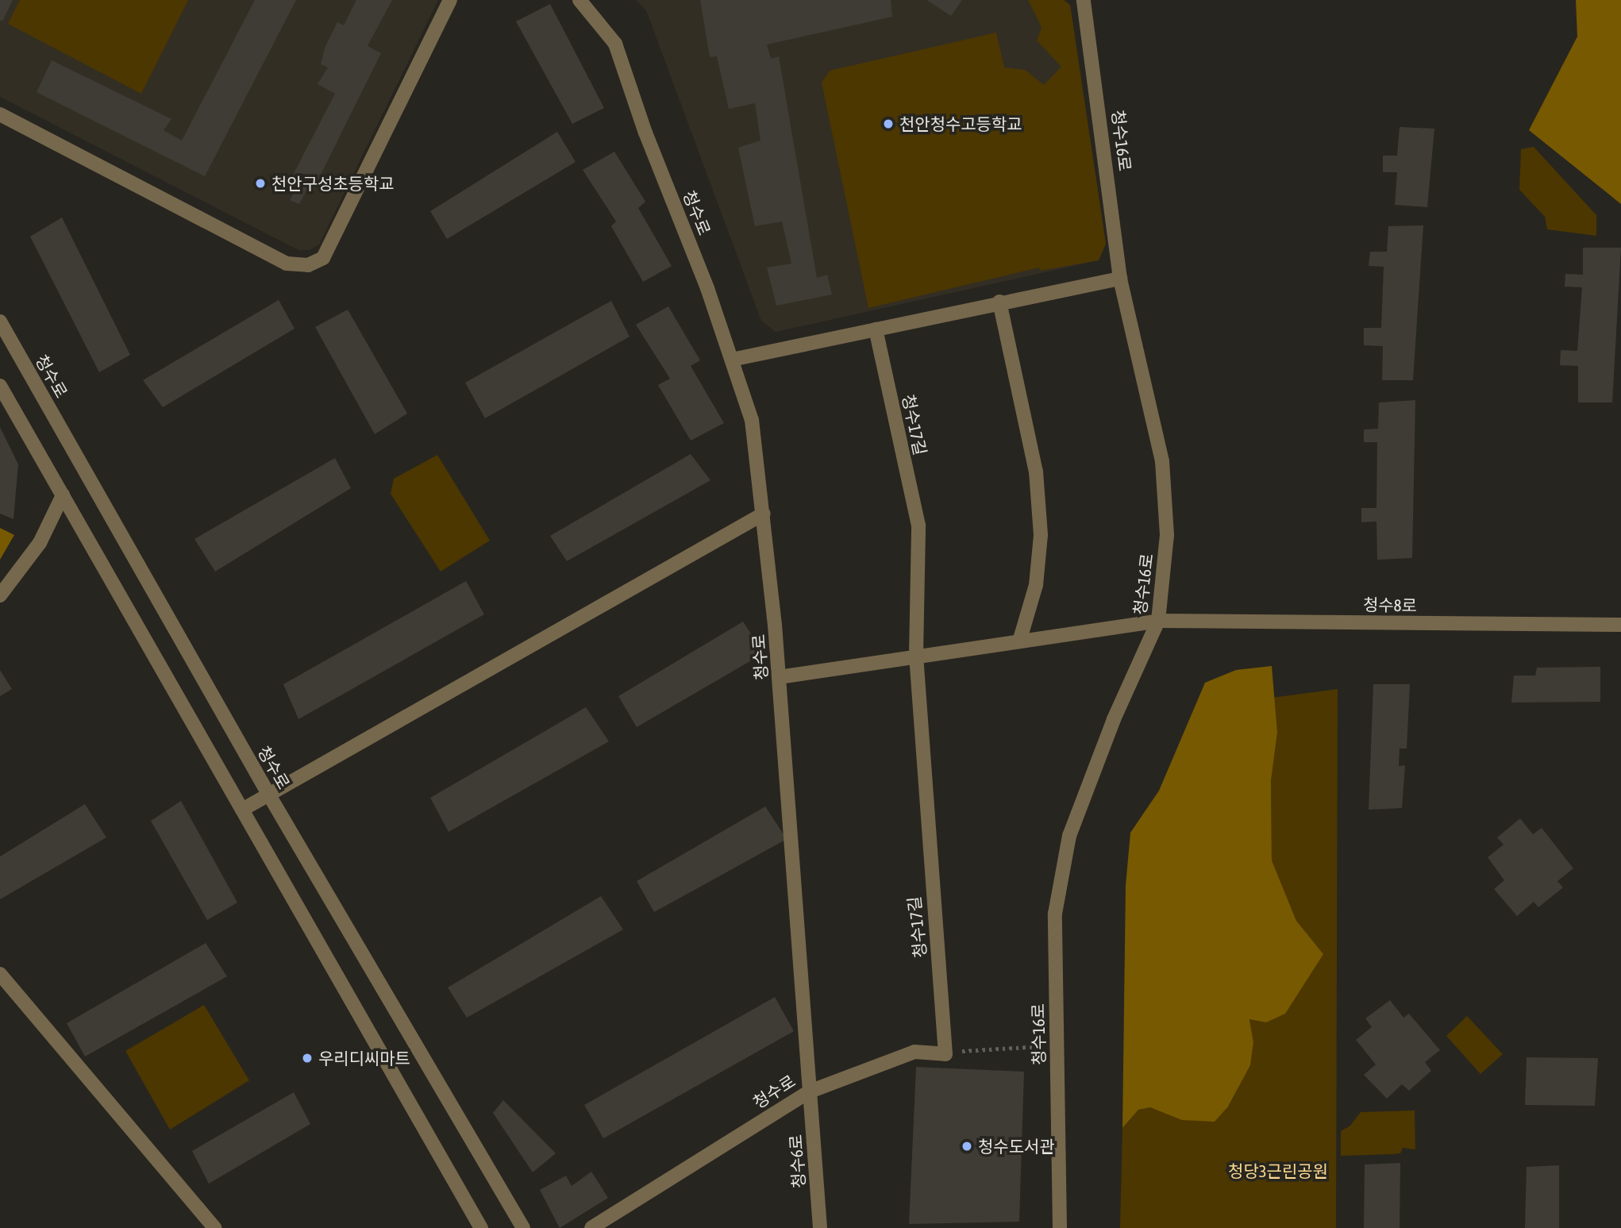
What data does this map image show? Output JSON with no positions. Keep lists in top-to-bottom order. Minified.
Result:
{"streets":{"street":["청수16로","청수로","청수17길","청수8로","청수6로"]},"crossings":[["청수16로","청수8로"],["청수로","청수6로"]],"parks":["청당3근린공원"],"places":["천안청수고등학교","천안구성초등학교","우리디씨마트","청수도서관"]}
